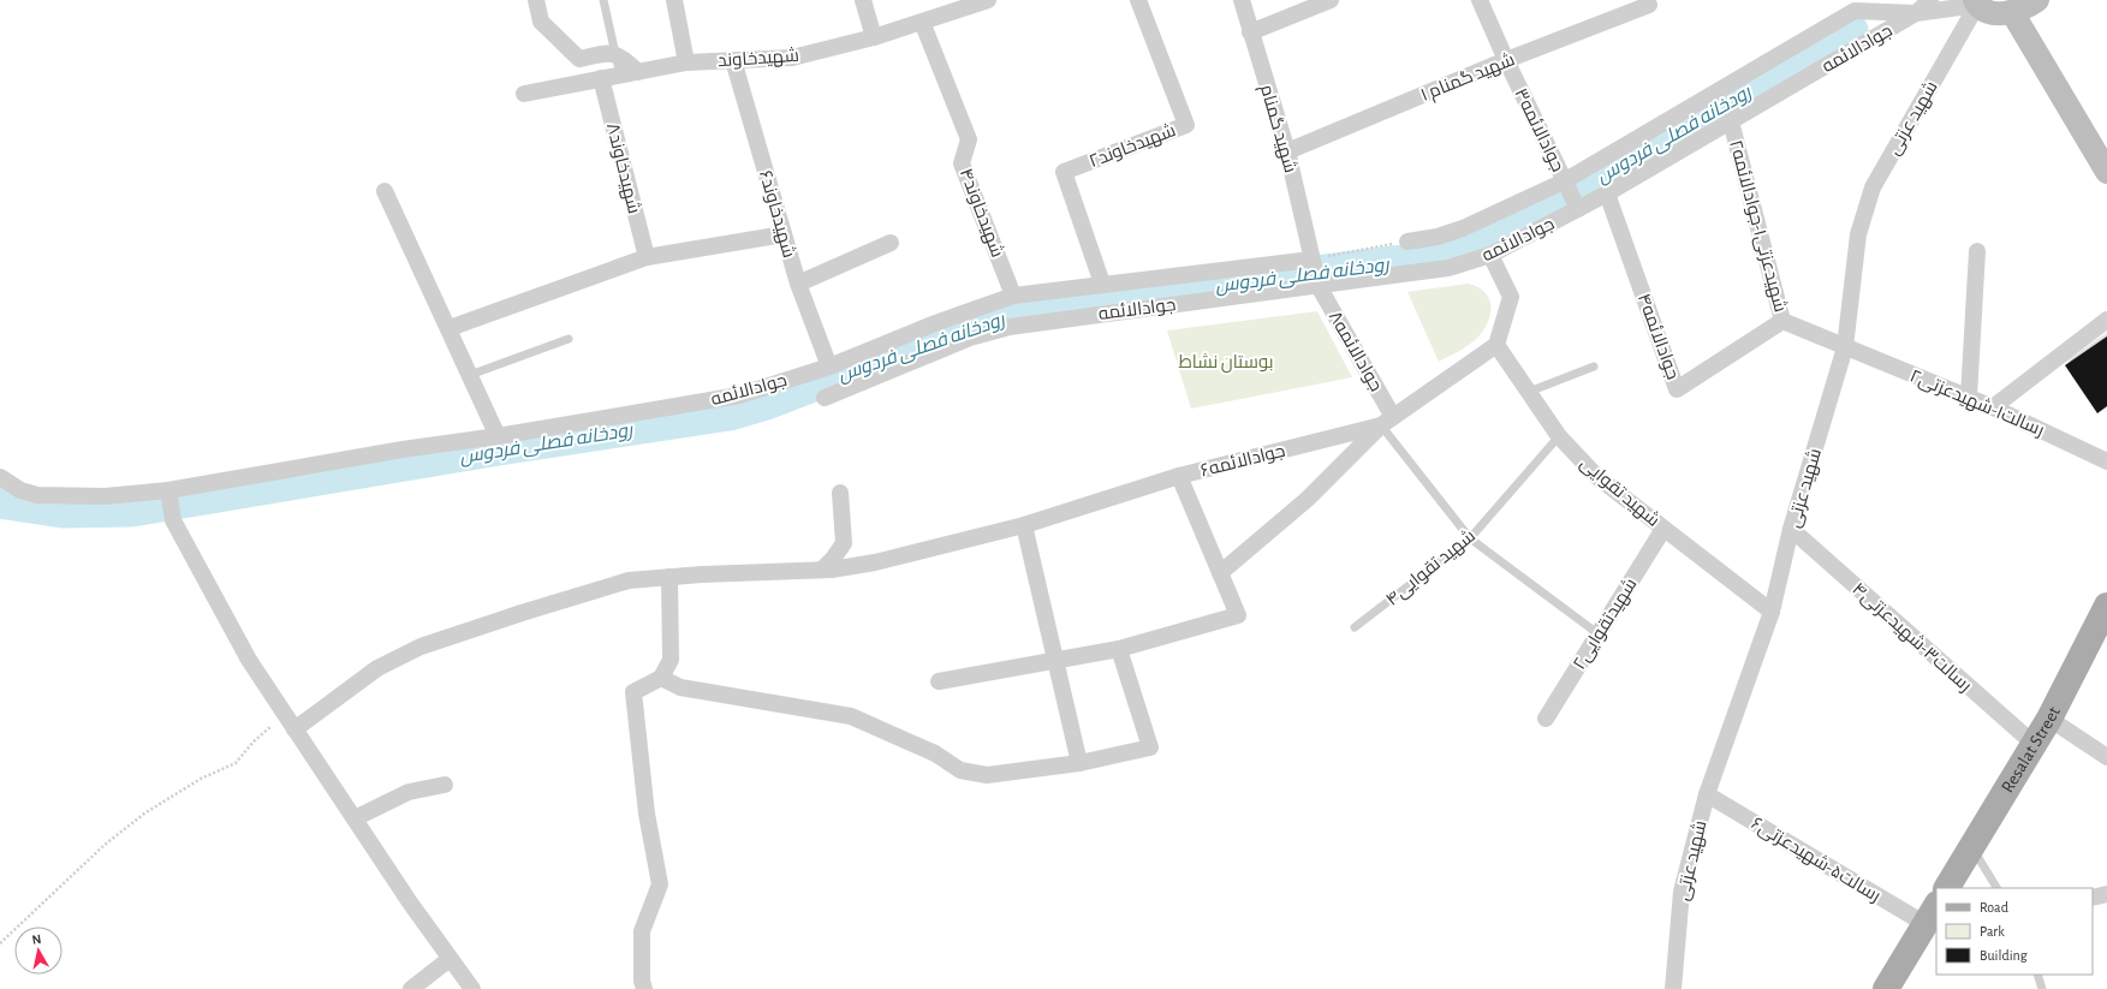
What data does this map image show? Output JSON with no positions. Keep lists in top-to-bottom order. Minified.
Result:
{"streets":{"main road":["Resalat Street"],"street":["جوادالائمه","شهیدخاوند","شهید گمنام ۱","شهید عزتی","شهید گمنام","جوادالائمه۳","شهیدخاوند۲","شهیدخاوند۸","شهیدخاوند۴","شهیدخاوند۶","شهیدعزتی۱-جوادالائمه۲","جوادالائمه۴","جوادالائمه۸","رسالت۱-شهیدعزتی۲","جوادالائمه۶","شهید تقوایی","شهیدتقوایی۲","رسالت۳-شهیدعزتی۴","رسالت۵-شهیدعزتی۶"],"lane":["شهید تقوایی۴"]},"crossings":[["جوادالائمه","شهید عزتی"],["جوادالائمه","شهید گمنام"],["جوادالائمه","جوادالائمه۳"],["جوادالائمه","شهیدخاوند۲"],["جوادالائمه","شهیدخاوند۴"],["جوادالائمه","شهیدخاوند۶"],["جوادالائمه","شهیدعزتی۱-جوادالائمه۲"],["جوادالائمه","جوادالائمه۴"],["جوادالائمه","جوادالائمه۸"],["شهیدخاوند","شهیدخاوند۸"],["شهیدخاوند","شهیدخاوند۴"],["شهیدخاوند","شهیدخاوند۶"],["شهید گمنام ۱","شهید گمنام"],["شهید گمنام ۱","جوادالائمه۳"],["شهید عزتی","شهیدعزتی۱-جوادالائمه۲"],["شهید عزتی","رسالت۱-شهیدعزتی۲"],["شهید عزتی","شهید تقوایی"],["شهید عزتی","رسالت۳-شهیدعزتی۴"],["شهید عزتی","رسالت۵-شهیدعزتی۶"],["شهید گمنام","جوادالائمه۸"],["شهیدعزتی۱-جوادالائمه۲","جوادالائمه۴"],["شهیدعزتی۱-جوادالائمه۲","رسالت۱-شهیدعزتی۲"],["جوادالائمه۸","جوادالائمه۶"],["جوادالائمه۶","شهید تقوایی"],["شهید تقوایی","شهید تقوایی۴"],["شهید تقوایی","شهیدتقوایی۲"],["رسالت۳-شهیدعزتی۴","Resalat Street"]],"water":["رودخانه فصلی فردوس"],"parks":["بوستان نشاط"],"legend":["Road","Park","Building"],"north":"top"}
